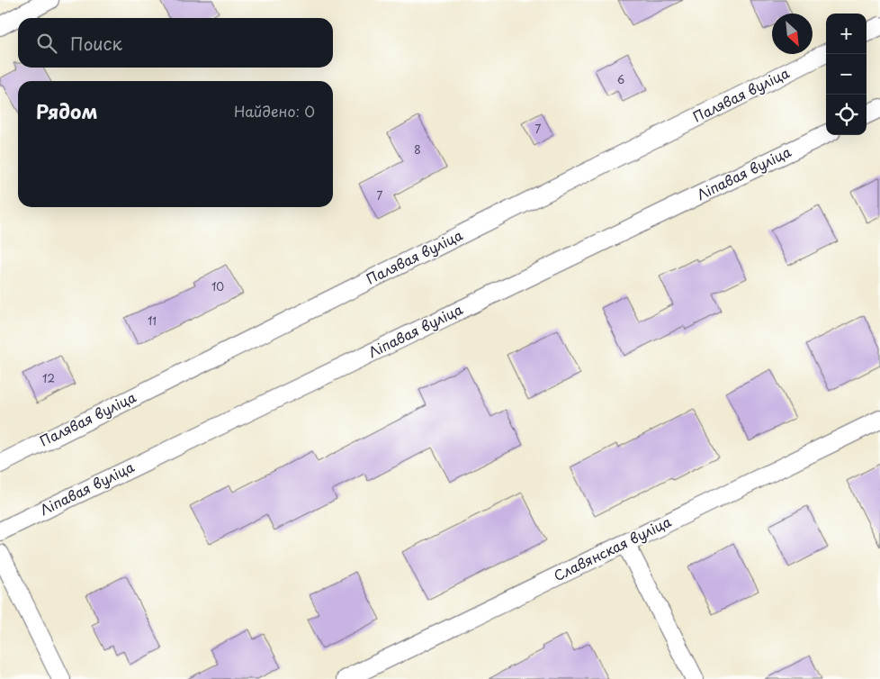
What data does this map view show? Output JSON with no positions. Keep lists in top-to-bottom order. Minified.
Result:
{"streets":{"street":["Палявая вуліца","Ліпавая вуліца","Славянская вуліца"]},"house_numbers":["6","7","8","7","10","11","12"],"north":"bottom right","page":{"map_buttons":["+","−"],"search":"Поиск","heading":["Рядом","Найдено: 0"]}}
